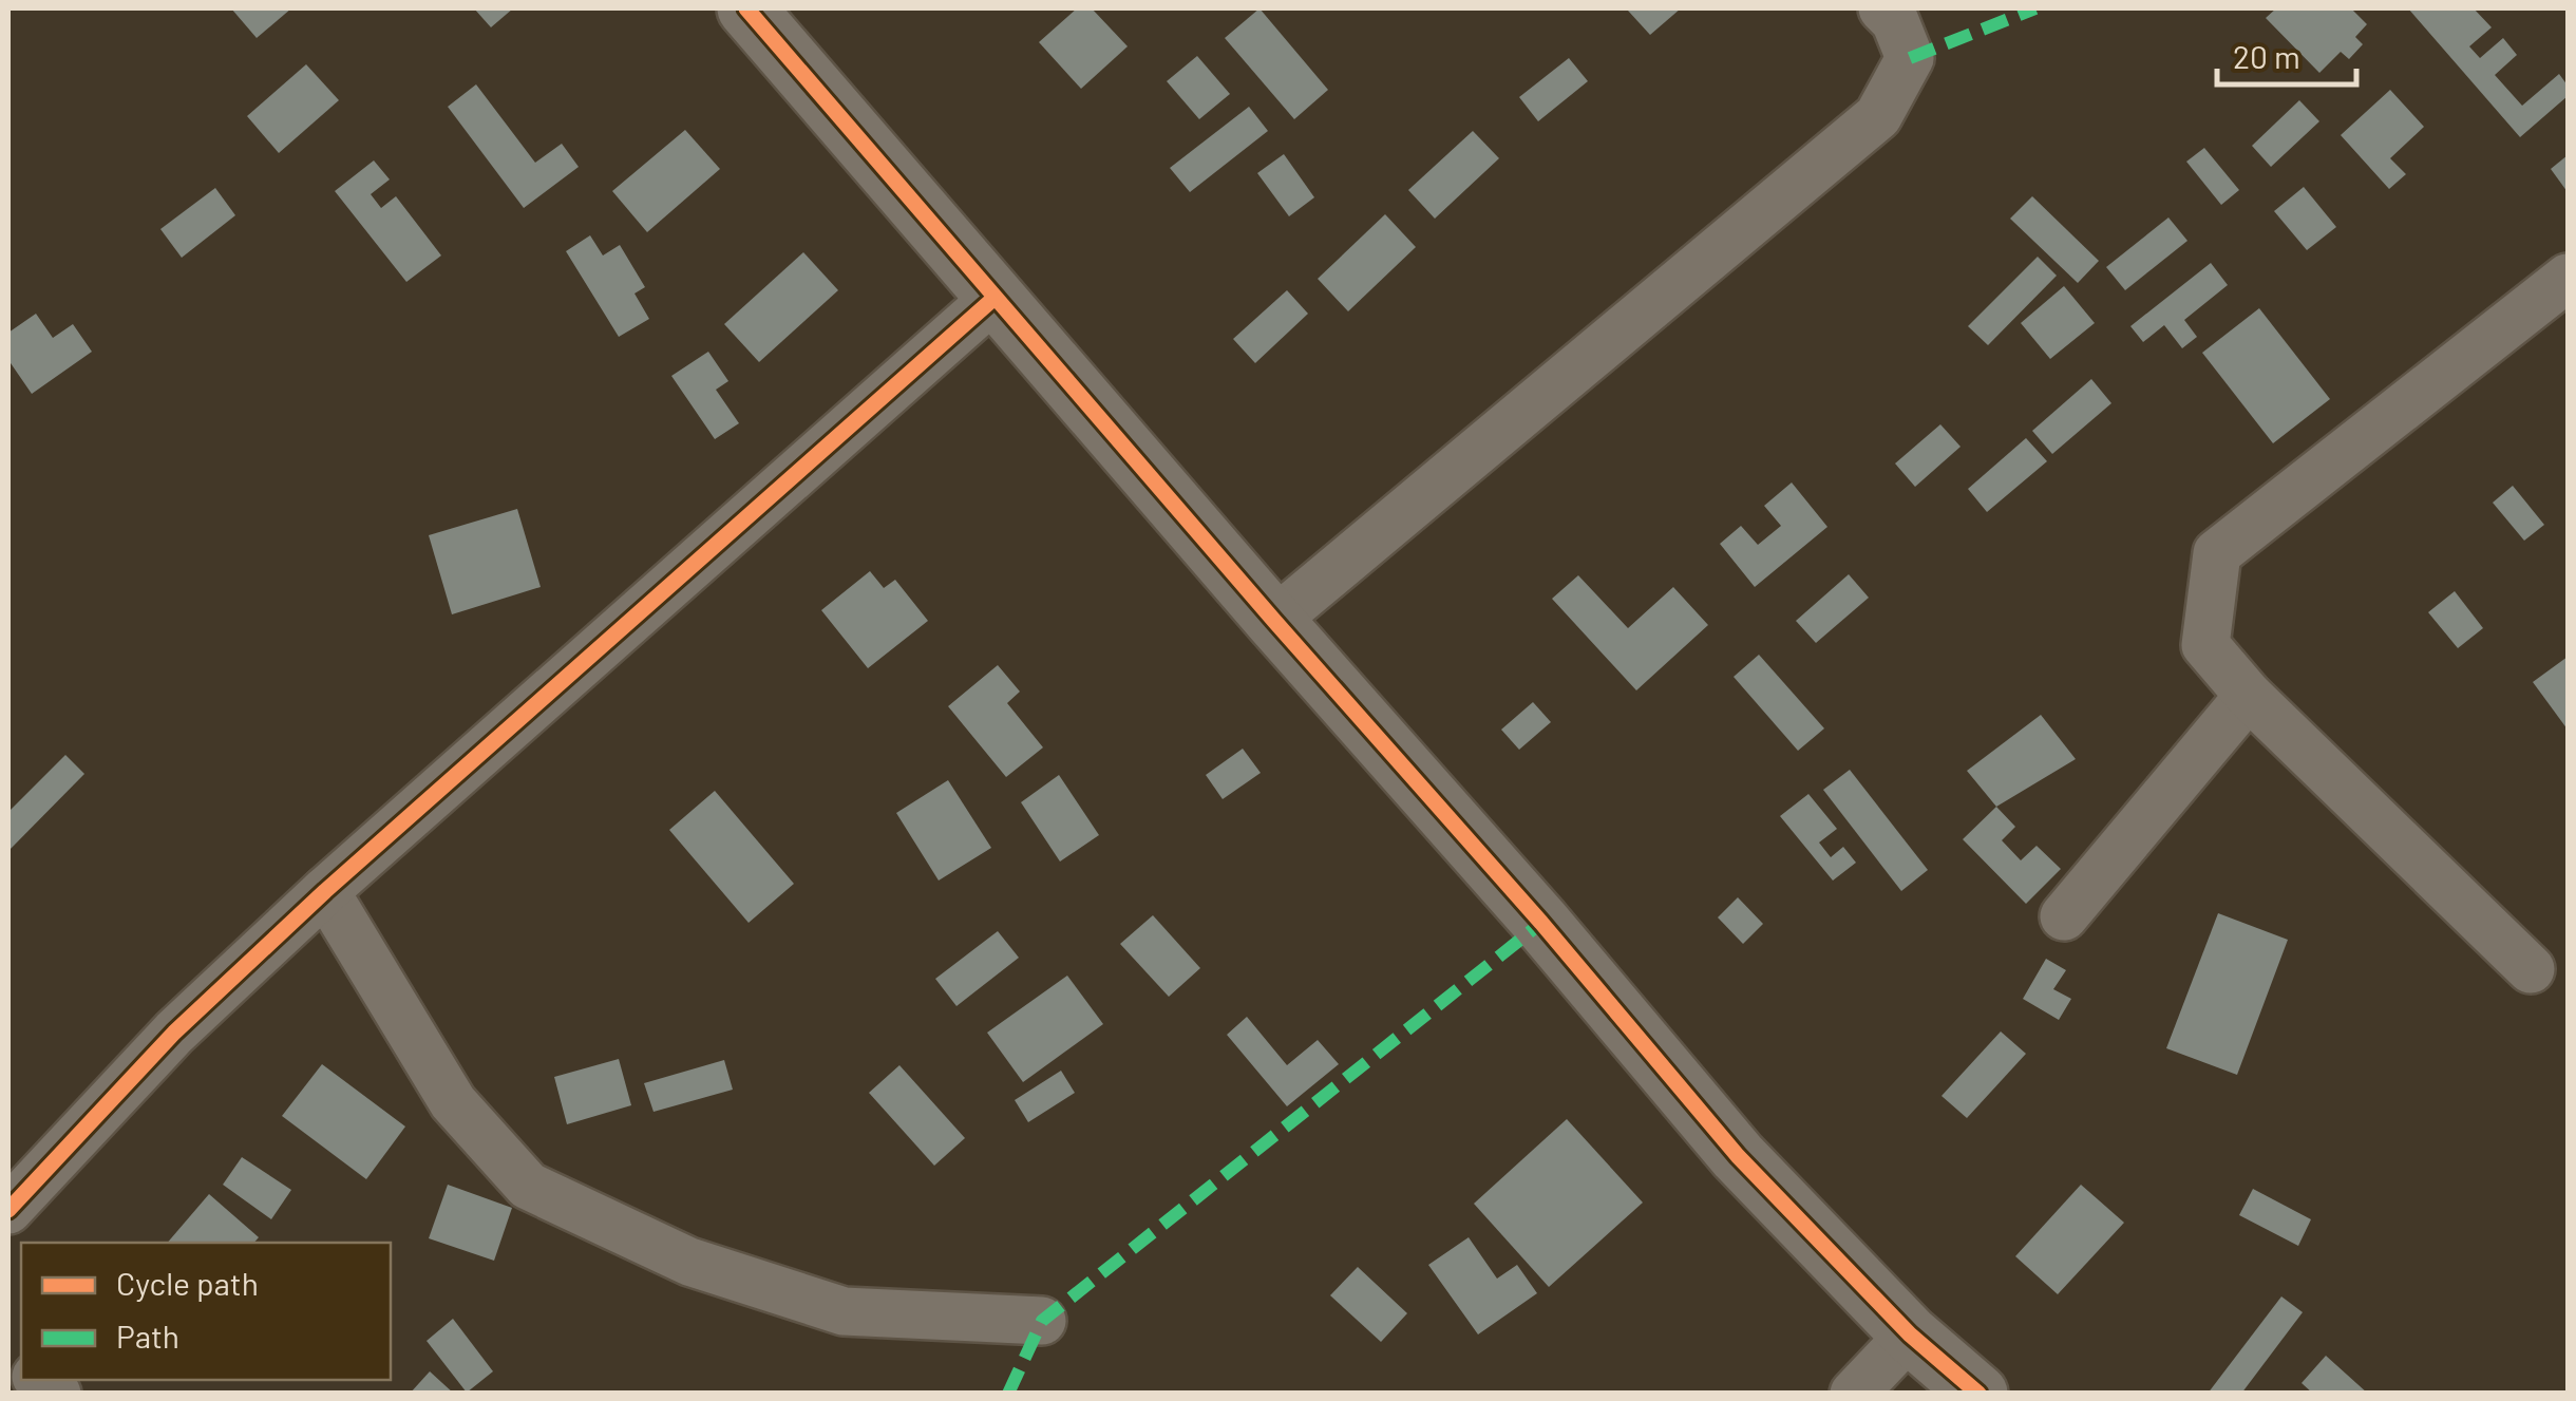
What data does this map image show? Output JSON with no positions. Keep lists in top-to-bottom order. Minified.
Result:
{"legend":["Cycle path","Path"],"scale_bar":"20 m"}
